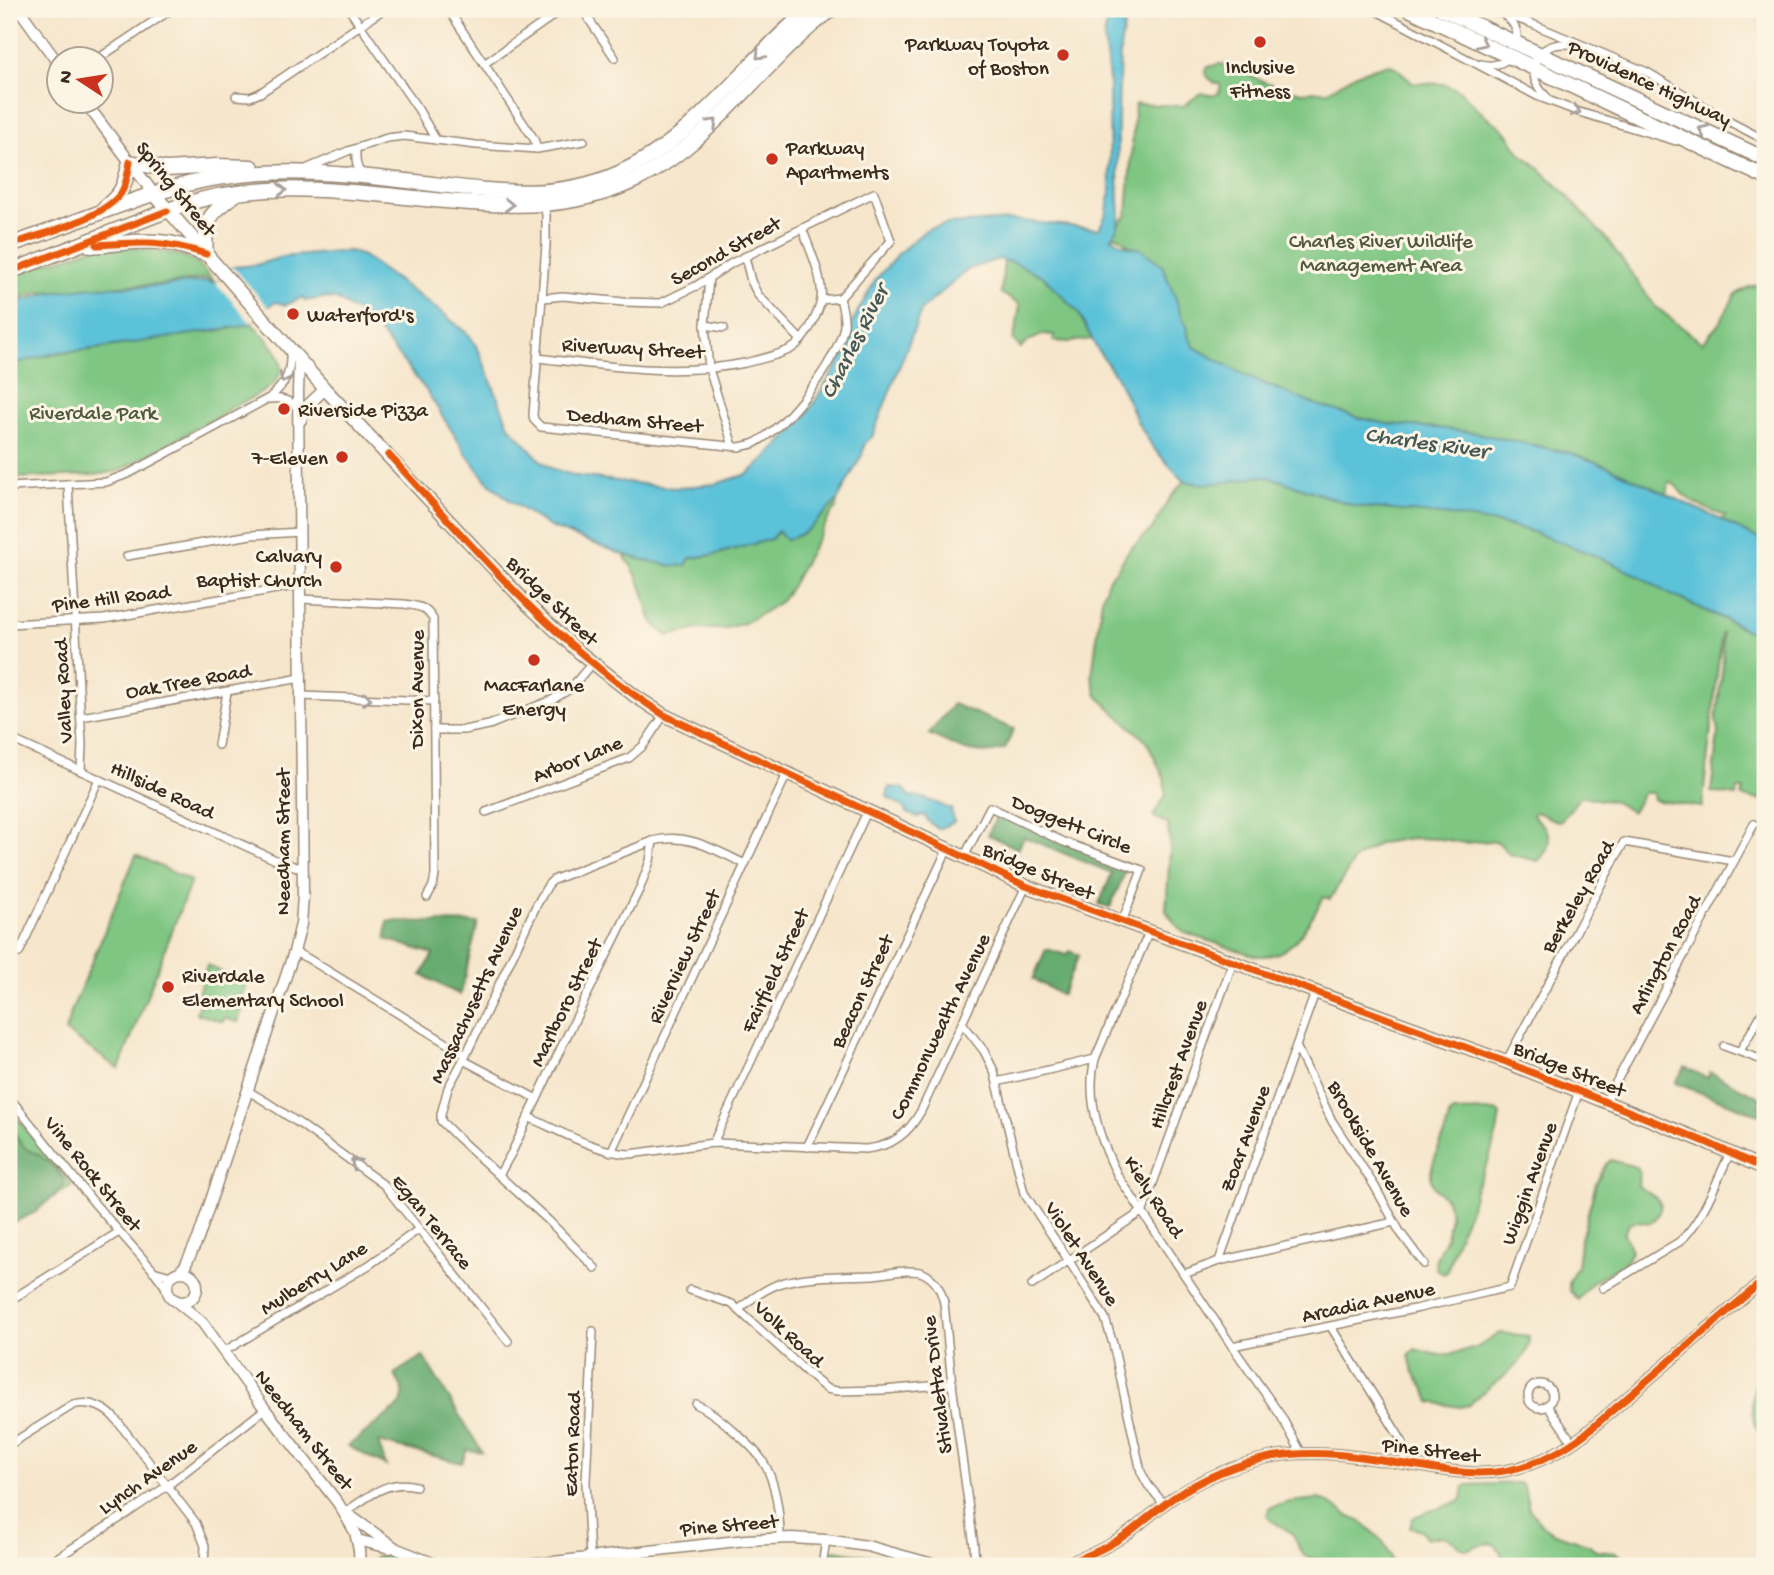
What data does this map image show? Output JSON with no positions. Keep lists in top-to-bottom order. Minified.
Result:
{"streets":{"highway":["Providence Highway"],"main road":["Spring Street","Bridge Street","Needham Street","Pine Street"],"street":["Second Street","Riverway Street","Dedham Street","Pine Hill Road","Oak Tree Road","Dixon Avenue","Valley Road","Arbor Lane","Hillside Road","Doggett Circle","Berkeley Road","Arlington Road","Riverview Street","Fairfield Street","Beacon Street","Massachusetts Avenue","Marlboro Street","Commonwealth Avenue","Hillcrest Avenue","Zoar Avenue","Brookside Avenue","Vine Rock Street","Wiggin Avenue","Kiely Road","Egan Terrace","Violet Avenue","Mulberry Lane","Arcadia Avenue","Volk Road","Stivaletta Drive","Eaton Road","Lynch Avenue"]},"crossings":[["Spring Street","Bridge Street"],["Second Street","Dedham Street"],["Riverway Street","Dedham Street"],["Pine Hill Road","Valley Road"],["Pine Hill Road","Needham Street"],["Bridge Street","Arbor Lane"],["Bridge Street","Doggett Circle"],["Bridge Street","Needham Street"],["Bridge Street","Berkeley Road"],["Bridge Street","Arlington Road"],["Bridge Street","Riverview Street"],["Bridge Street","Fairfield Street"],["Bridge Street","Beacon Street"],["Bridge Street","Commonwealth Avenue"],["Bridge Street","Hillcrest Avenue"],["Bridge Street","Zoar Avenue"],["Bridge Street","Wiggin Avenue"],["Bridge Street","Kiely Road"],["Oak Tree Road","Valley Road"],["Oak Tree Road","Needham Street"],["Dixon Avenue","Needham Street"],["Valley Road","Hillside Road"],["Hillside Road","Needham Street"],["Needham Street","Vine Rock Street"],["Needham Street","Egan Terrace"],["Needham Street","Mulberry Lane"],["Needham Street","Lynch Avenue"],["Berkeley Road","Arlington Road"],["Riverview Street","Massachusetts Avenue"],["Riverview Street","Commonwealth Avenue"],["Fairfield Street","Commonwealth Avenue"],["Beacon Street","Commonwealth Avenue"],["Massachusetts Avenue","Marlboro Street"],["Marlboro Street","Commonwealth Avenue"],["Commonwealth Avenue","Violet Avenue"],["Hillcrest Avenue","Kiely Road"],["Zoar Avenue","Brookside Avenue"],["Wiggin Avenue","Arcadia Avenue"],["Kiely Road","Arcadia Avenue"],["Kiely Road","Pine Street"],["Egan Terrace","Mulberry Lane"],["Violet Avenue","Pine Street"],["Volk Road","Stivaletta Drive"],["Eaton Road","Pine Street"]],"one_way":["Egan Terrace"],"water":["Charles River"],"parks":["Charles River Wildlife Management Area","Riverdale Park"],"places":["Inclusive Fitness","Parkway Toyota of Boston","Parkway Apartments","Waterford's","Riverside Pizza","7-Eleven","Calvary Baptist Church","MacFarlane Energy","Riverdale Elementary School"],"north":"left"}
